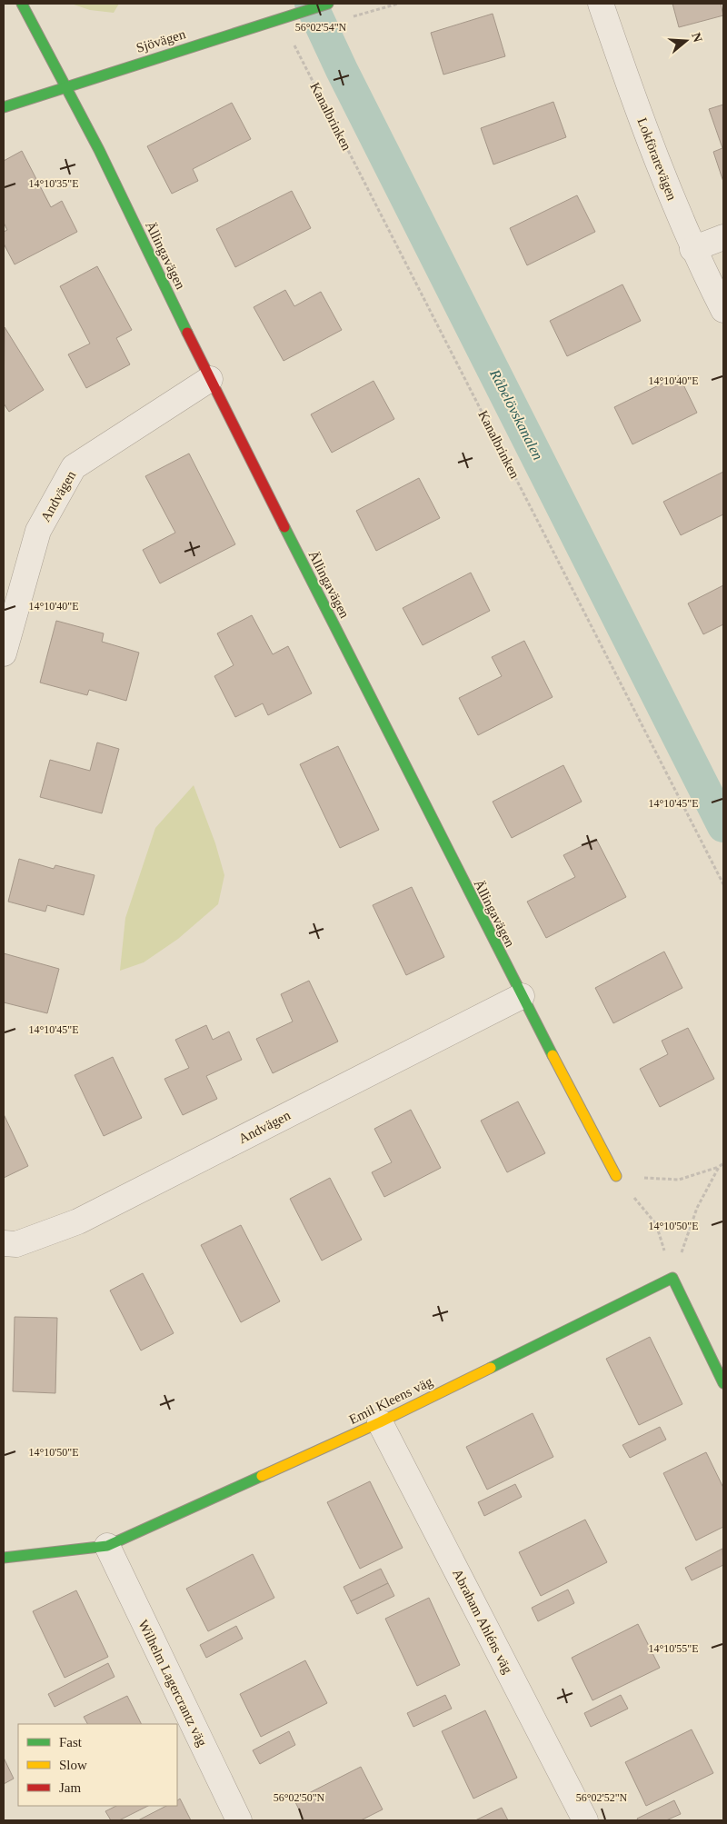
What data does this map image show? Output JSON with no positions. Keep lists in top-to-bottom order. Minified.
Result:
{"streets":{"street":["Sjövägen","Lokförarevägen","Ällingavägen","Andvägen","Emil Kleens väg","Abraham Ahléns väg","Wilhelm Lagercrantz väg"],"path":["Kanalbrinken"]},"crossings":[["Sjövägen","Kanalbrinken"],["Sjövägen","Ällingavägen"],["Ällingavägen","Andvägen"],["Emil Kleens väg","Abraham Ahléns väg"],["Emil Kleens väg","Wilhelm Lagercrantz väg"]],"water":["Råbelövskanalen"],"legend":["Fast","Slow","Jam"],"north":"right","coordinates":["56°02'54\"N","14°10'35\"E","14°10'40\"E","14°10'45\"E","14°10'50\"E","14°10'55\"E","56°02'50\"N","56°02'52\"N"]}
